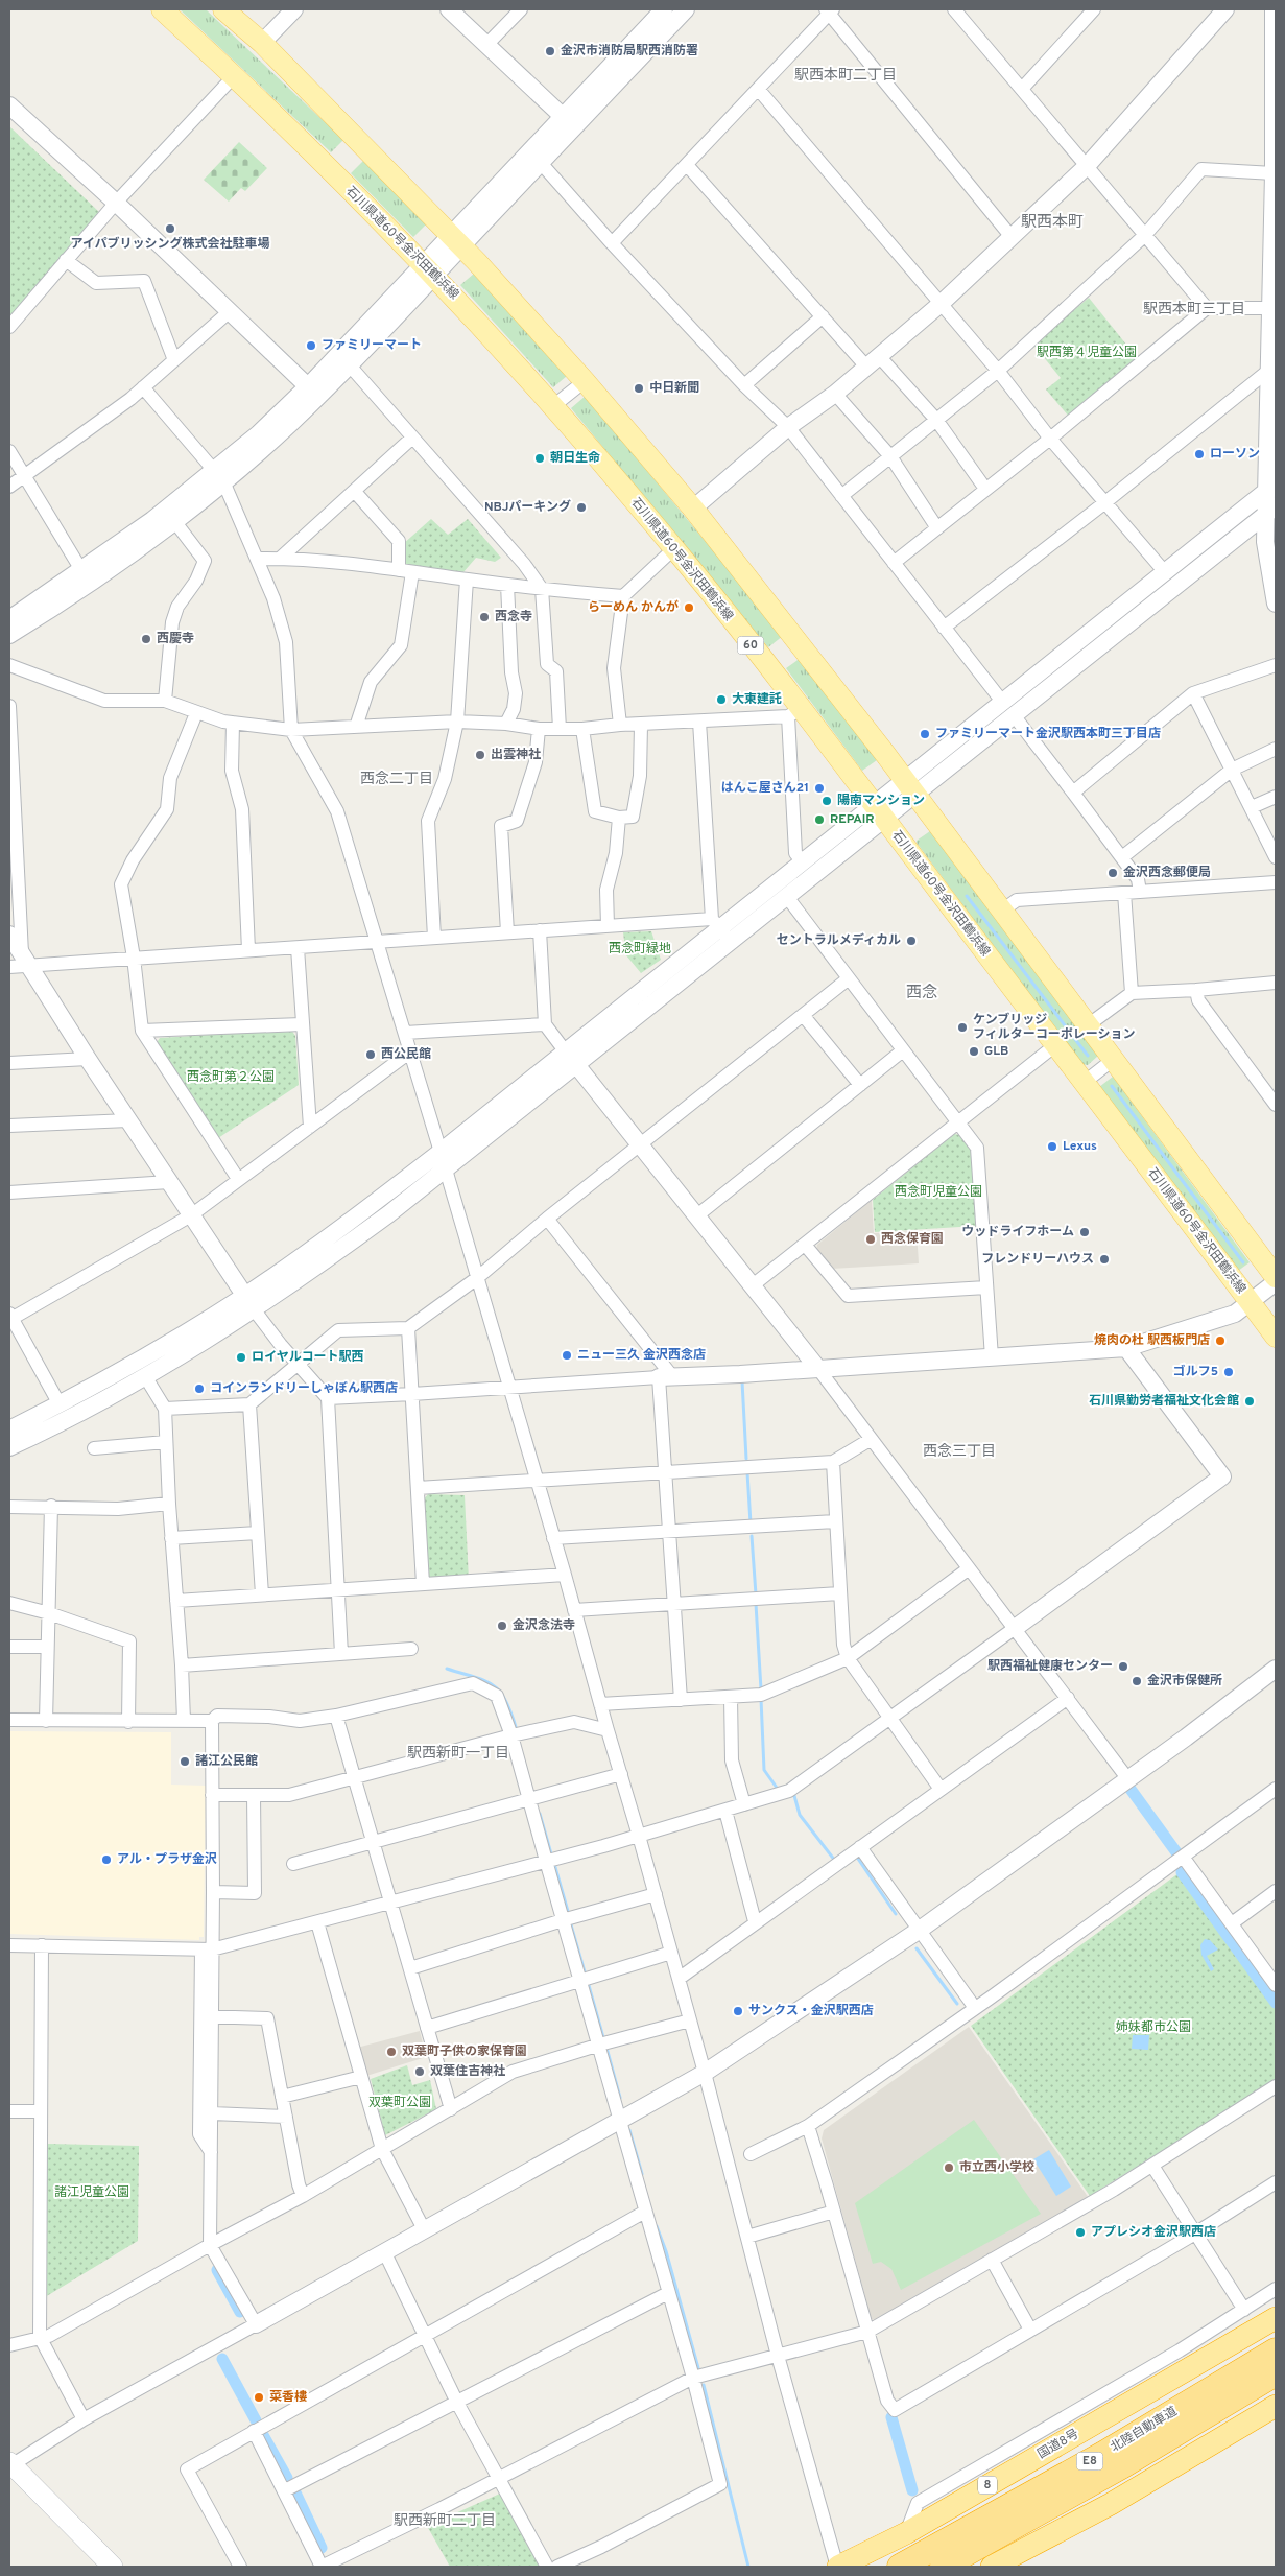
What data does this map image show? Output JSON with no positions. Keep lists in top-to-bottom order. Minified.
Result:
{"streets":{"highway":["北陸自動車道","国道8号","E8","8"],"main road":["石川県道60号金沢田鶴浜線","60"]},"crossings":[["国道8号","8"]],"districts":["駅西本町二丁目","駅西本町","駅西本町三丁目","西念二丁目","西念","西念三丁目","駅西新町一丁目","駅西新町二丁目"],"parks":["駅西第４児童公園","西念町緑地","西念町第２公園","西念町児童公園","姉妹都市公園","双葉町公園","諸江児童公園"],"places":["金沢市消防局駅西消防署","アイパブリッシング株式会社駐車場","ファミリーマート","中日新聞","ローソン","朝日生命","NBJパーキング","らーめん かんが","西念寺","西慶寺","大東建託","ファミリーマート金沢駅西本町三丁目店","出雲神社","はんこ屋さん21","陽南マンション","REPAIR","金沢西念郵便局","セントラルメディカル","ケンブリッジ フィルターコーポレーション","GLB","西公民館","Lexus","ウッドライフホーム","西念保育園","フレンドリーハウス","焼肉の杜 駅西板門店","ニュー三久 金沢西念店","ロイヤルコート駅西","ゴルフ5","コインランドリーしゃぼん駅西店","石川県勤労者福祉文化会館","金沢念法寺","駅西福祉健康センター","金沢市保健所","諸江公民館","アル・プラザ金沢","サンクス・金沢駅西店","双葉町子供の家保育園","双葉住吉神社","市立西小学校","アプレシオ金沢駅西店","菜香樓"]}
